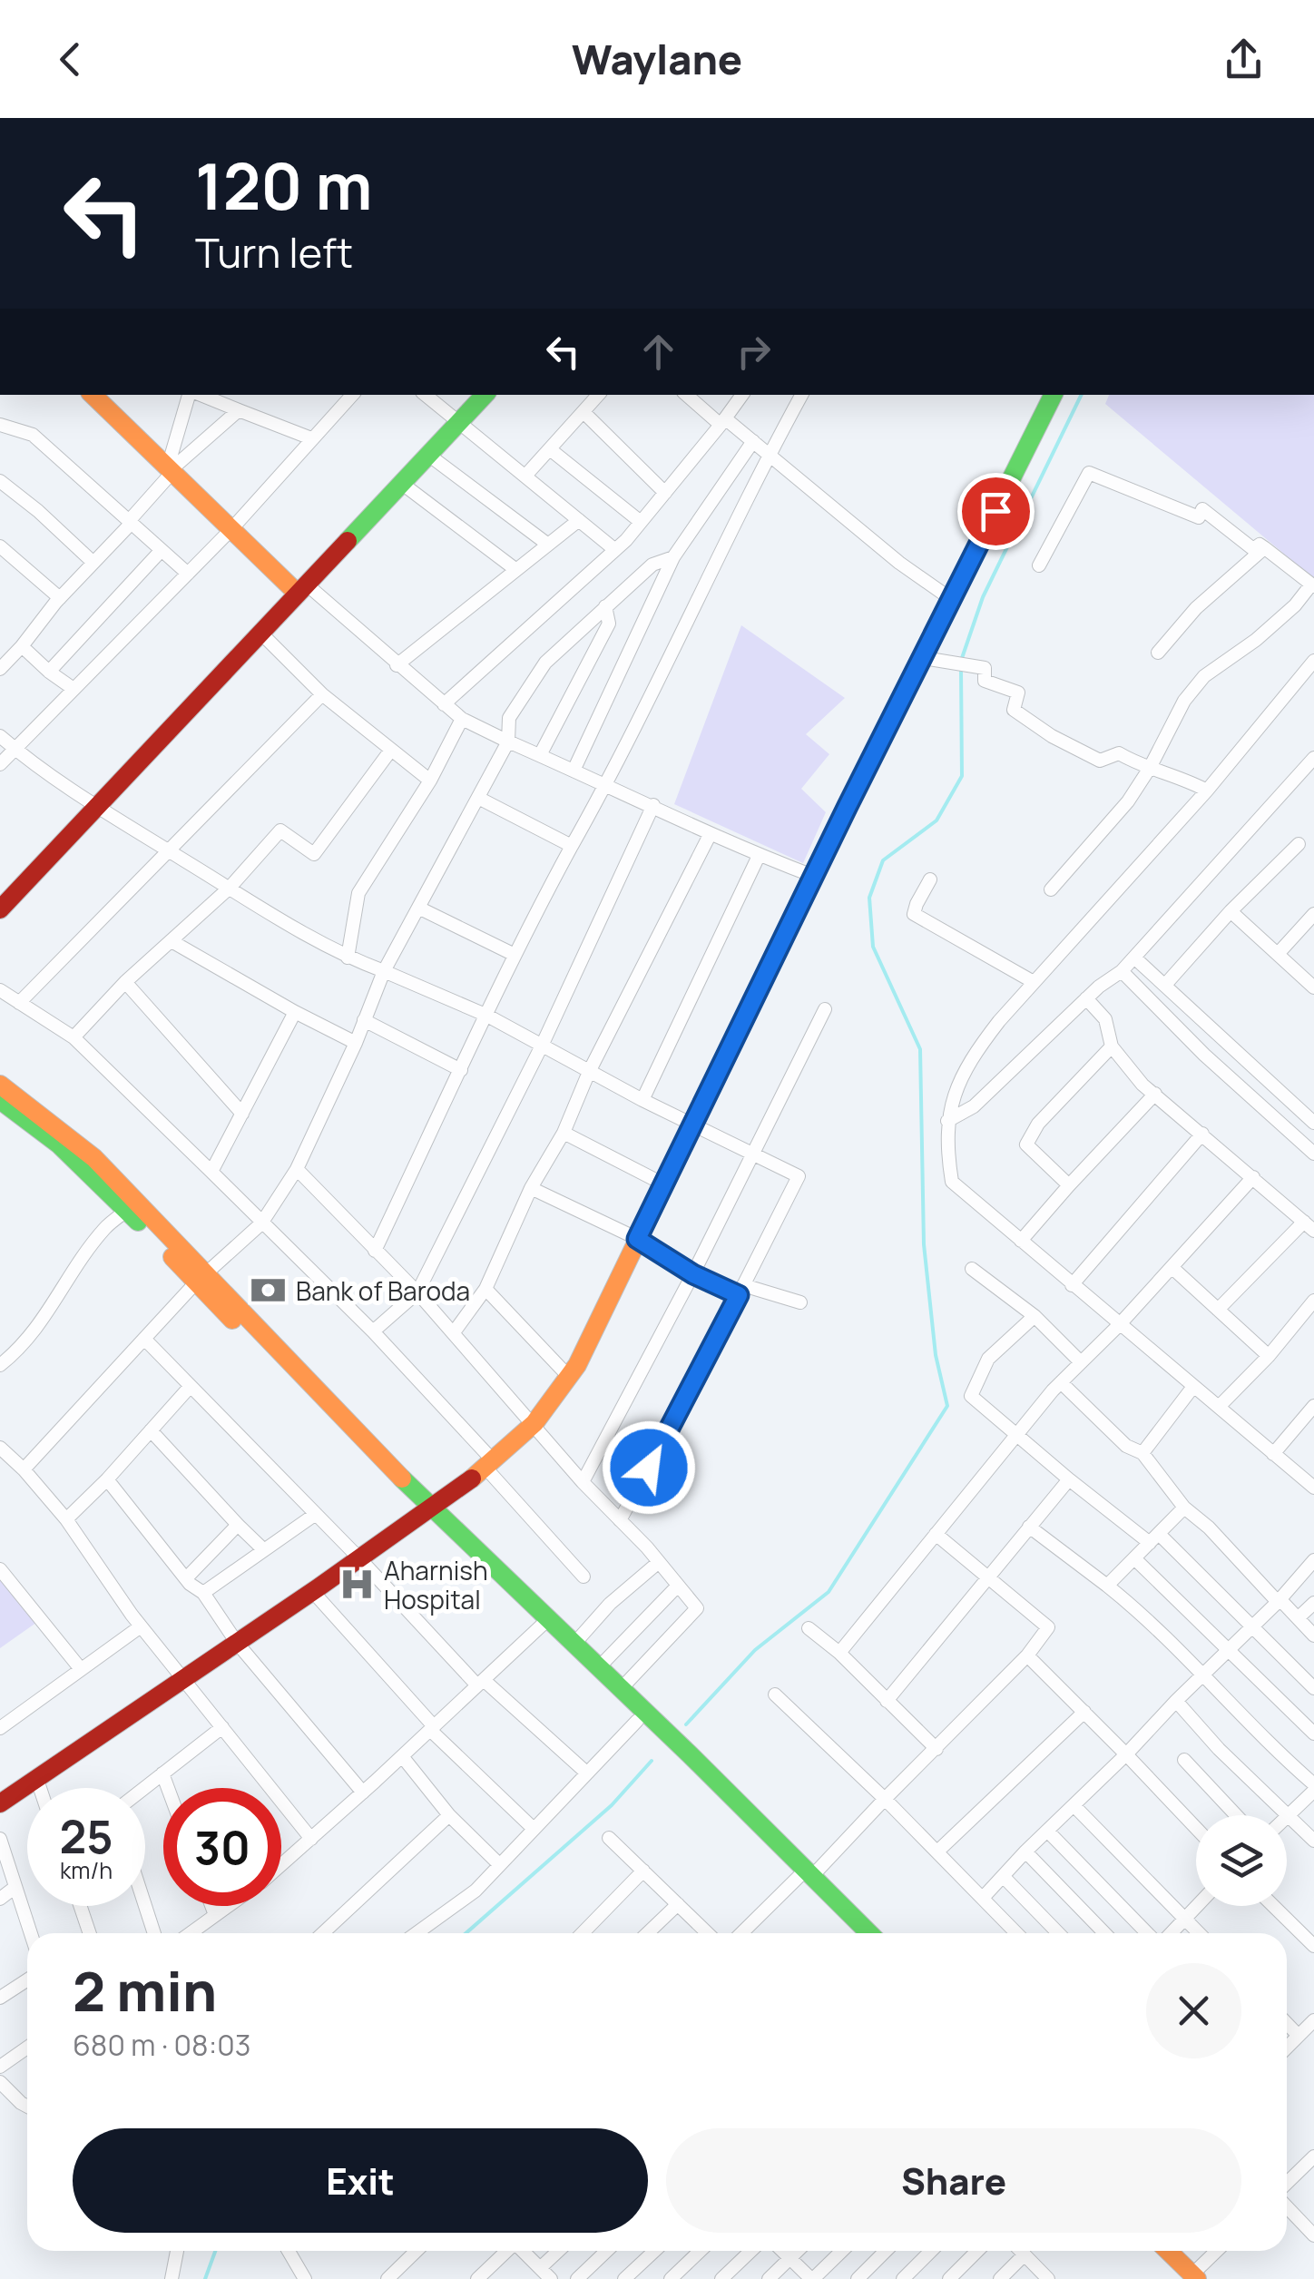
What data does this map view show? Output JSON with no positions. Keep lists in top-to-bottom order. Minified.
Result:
{"places":{"bank":["Bank of Baroda"],"hospital":["Aharnish Hospital"]},"page":{"header":"Waylane","turn":["120 m","Turn left"],"speed":"25 km/h","limit":"30","heading":["2 min","680 m · 08:03"],"buttons":["Exit","Share"]}}
